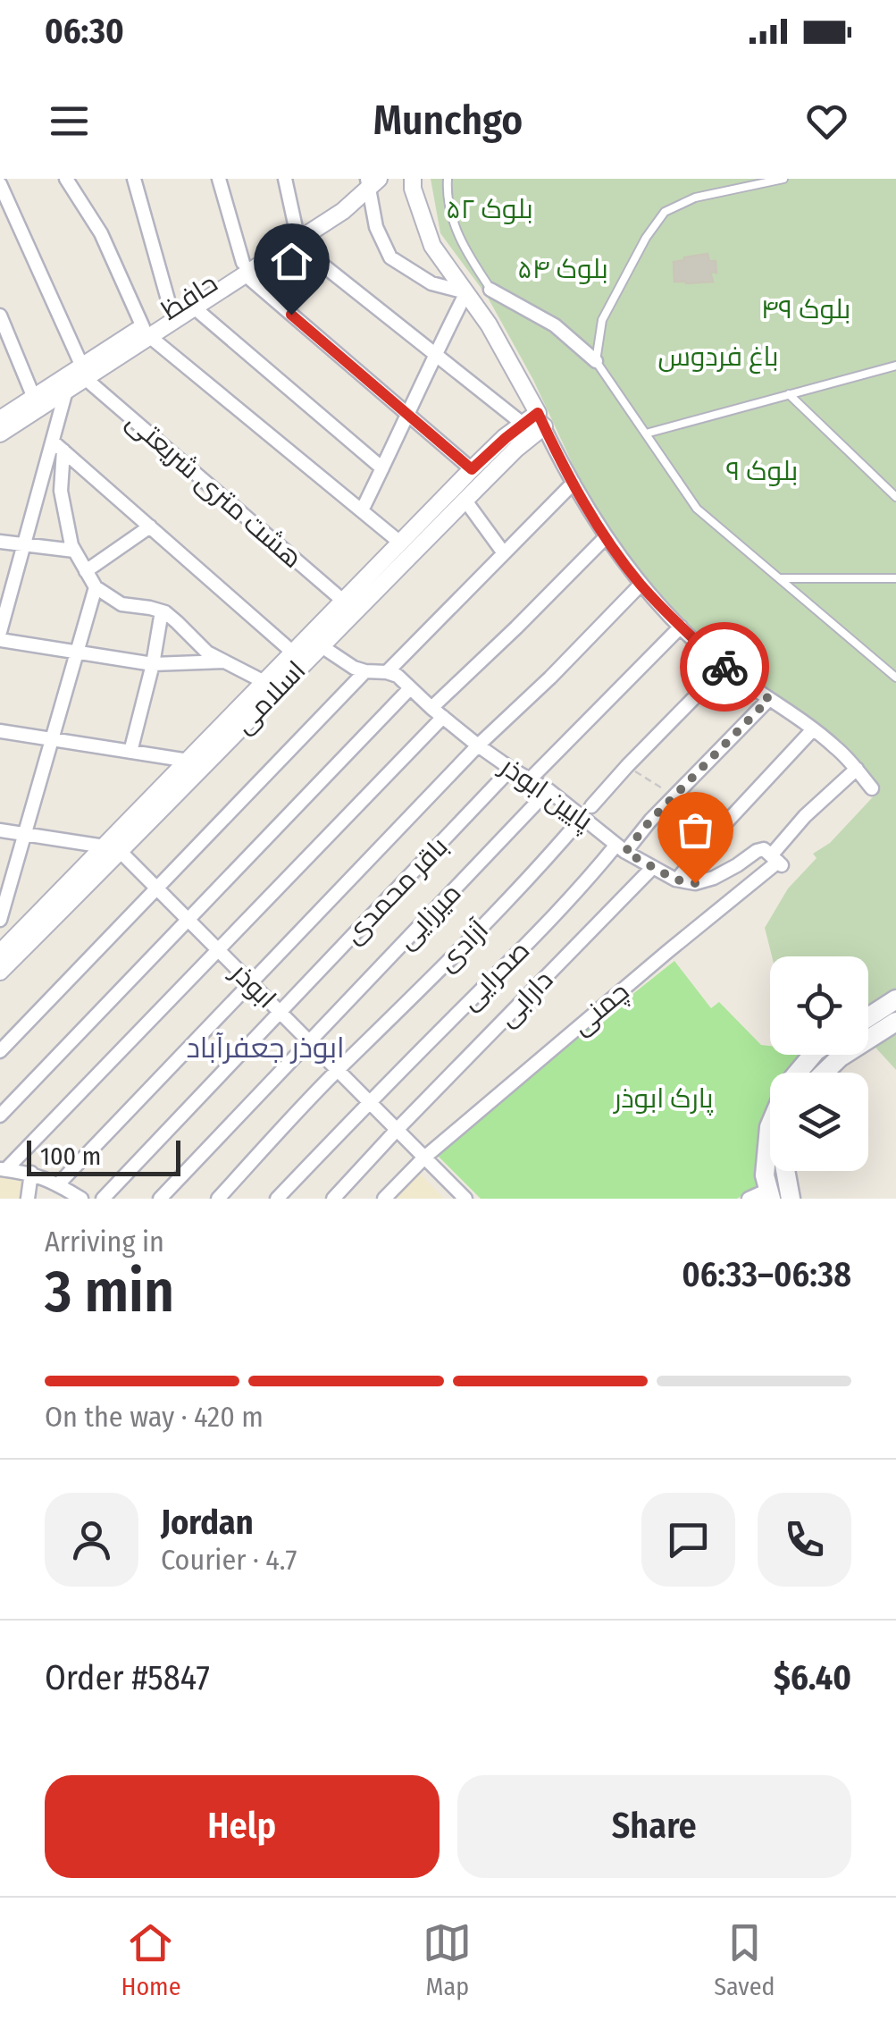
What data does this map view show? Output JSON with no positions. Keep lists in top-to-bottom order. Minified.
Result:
{"streets":{"street":["حافظ","هشت متری شریعتی","اسلامی","پایین ابوذر","باقر محمدی","میرزایی","آزادی","صحرایی","ابوذر","دارابی","چمنی"]},"crossings":[["حافظ","هشت متری شریعتی"],["هشت متری شریعتی","اسلامی"],["اسلامی","ابوذر"],["پایین ابوذر","باقر محمدی"],["پایین ابوذر","میرزایی"],["پایین ابوذر","آزادی"],["پایین ابوذر","صحرایی"],["پایین ابوذر","دارابی"],["باقر محمدی","ابوذر"],["میرزایی","ابوذر"],["آزادی","ابوذر"],["صحرایی","ابوذر"],["ابوذر","دارابی"],["ابوذر","چمنی"]],"districts":["ابوذر جعفرآباد"],"parks":["بلوک ۵۲","بلوک ۵۴","بلوک ۴۹","باغ فردوس","بلوک ۹","پارک ابوذر"],"scale_bar":"100 m","page":{"status":"06:30","header":"Munchgo","scale":"100 m","heading":["3 min","Arriving in","06:33–06:38"],"panel":["Jordan","Courier · 4.7","Order #5847","$6.40"],"bar":"On the way · 420 m","buttons":["Help","Share"],"tabs":["Home","Map","Saved"]}}
